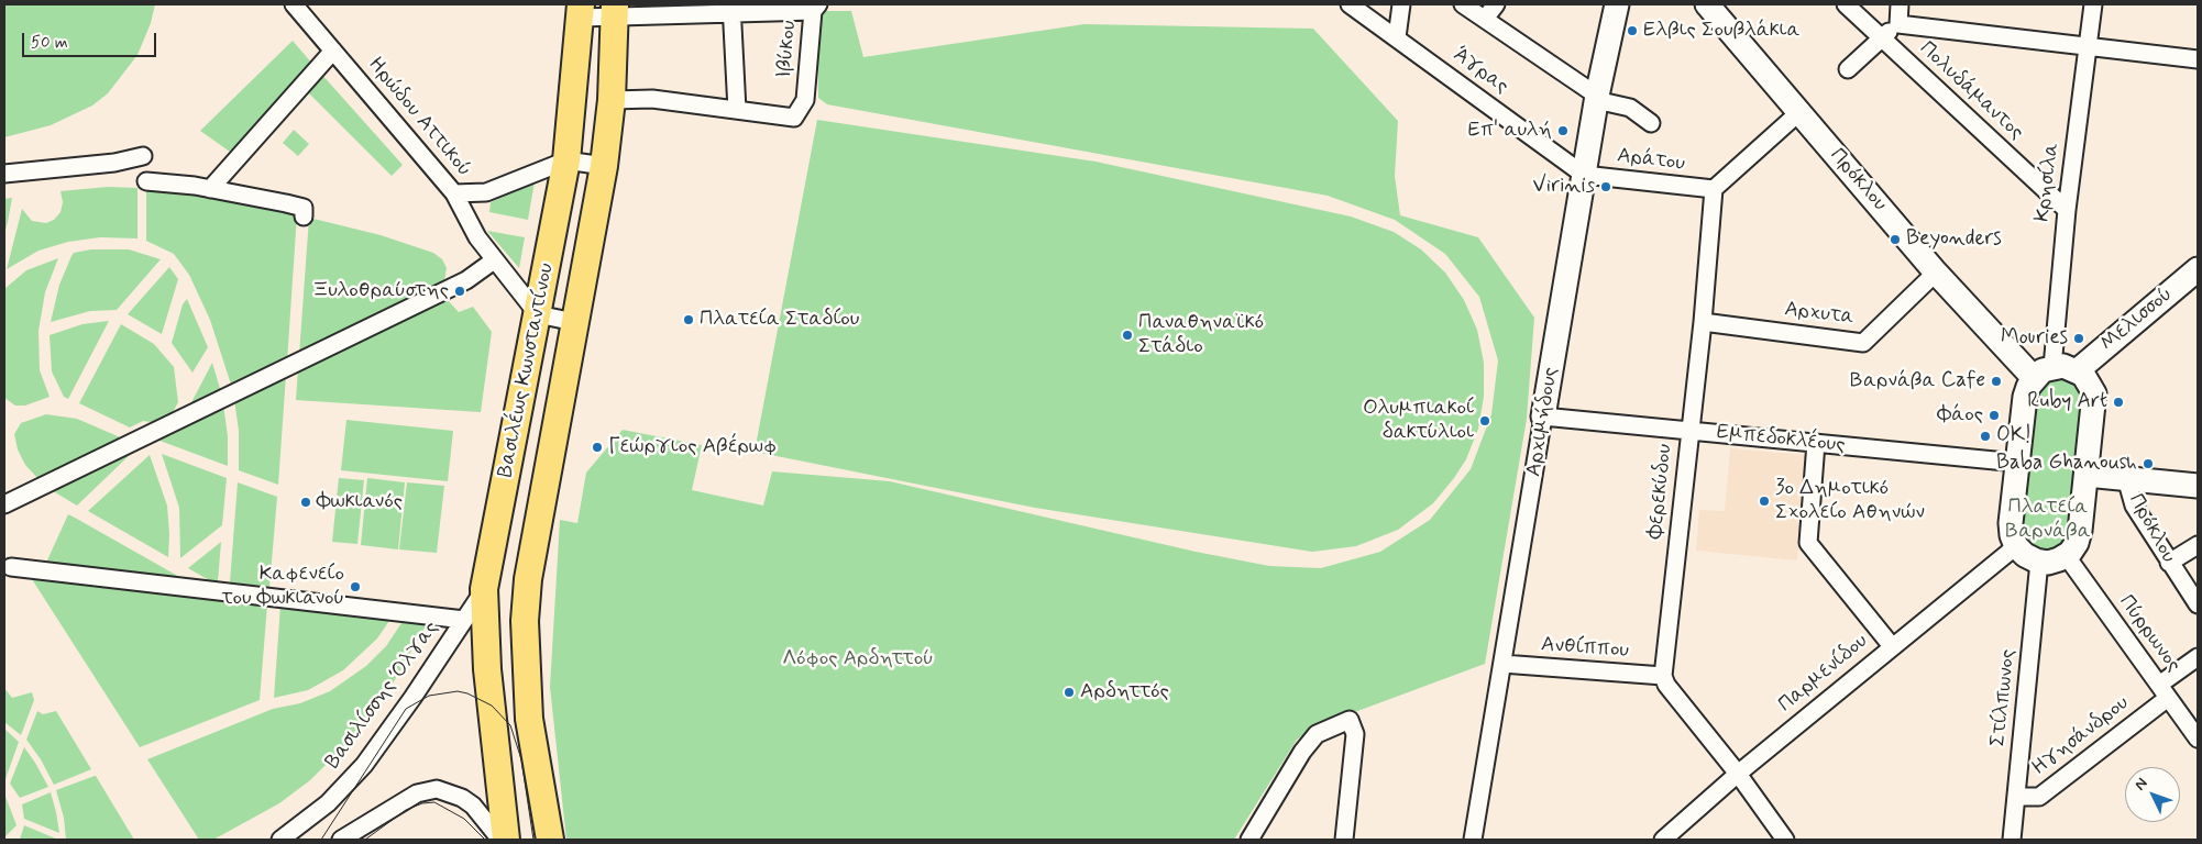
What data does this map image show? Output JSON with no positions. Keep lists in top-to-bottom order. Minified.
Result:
{"streets":{"main road":["Βασιλέως Κωνσταντίνου"],"street":["Ιβύκου","Άγρας","Πολυδάμαντος","Ηρώδου Αττικού","Αράτου","Πρόκλου","Κρησίλα","Αρχυτα","Μελισσού","Αρχιμήδους","Εμπεδοκλέους","Φερεκύδου","Πύρρωνος","Ανθίππου","Παρμενίδου","Βασιλίσσης Όλγας","Στίλπωνος","Ηγησάνδρου"]},"crossings":[["Άγρας","Αράτου"],["Άγρας","Αρχιμήδους"],["Πολυδάμαντος","Κρησίλα"],["Ηρώδου Αττικού","Βασιλέως Κωνσταντίνου"],["Αράτου","Αρχιμήδους"],["Αράτου","Φερεκύδου"],["Πρόκλου","Κρησίλα"],["Πρόκλου","Αρχυτα"],["Αρχυτα","Φερεκύδου"],["Βασιλέως Κωνσταντίνου","Βασιλίσσης Όλγας"],["Αρχιμήδους","Εμπεδοκλέους"],["Αρχιμήδους","Ανθίππου"],["Εμπεδοκλέους","Φερεκύδου"],["Φερεκύδου","Ανθίππου"],["Πύρρωνος","Ηγησάνδρου"],["Στίλπωνος","Ηγησάνδρου"]],"parks":["Πλατεία Βαρνάβα","Λόφος Αρδηττού"],"places":["Ελβις Σουβλάκια","Επ' αυλή","Virinis","Beyonders","Ξυλοθραύστης","Πλατεία Σταδίου","Παναθηναϊκό Στάδιο","Mouries","Βαρνάβα Cafe","Ruby Art","Φάος","Ολυμπιακοί δακτύλιοι","OK!","Γεώργιος Αβέρωφ","Baba Ghanoush","3ο Δημοτικό Σχολείο Αθηνών","Φωκιανός","Καφενείο του Φωκιανού","Αρδηττός"],"scale_bar":"50 m","north":"top left"}
